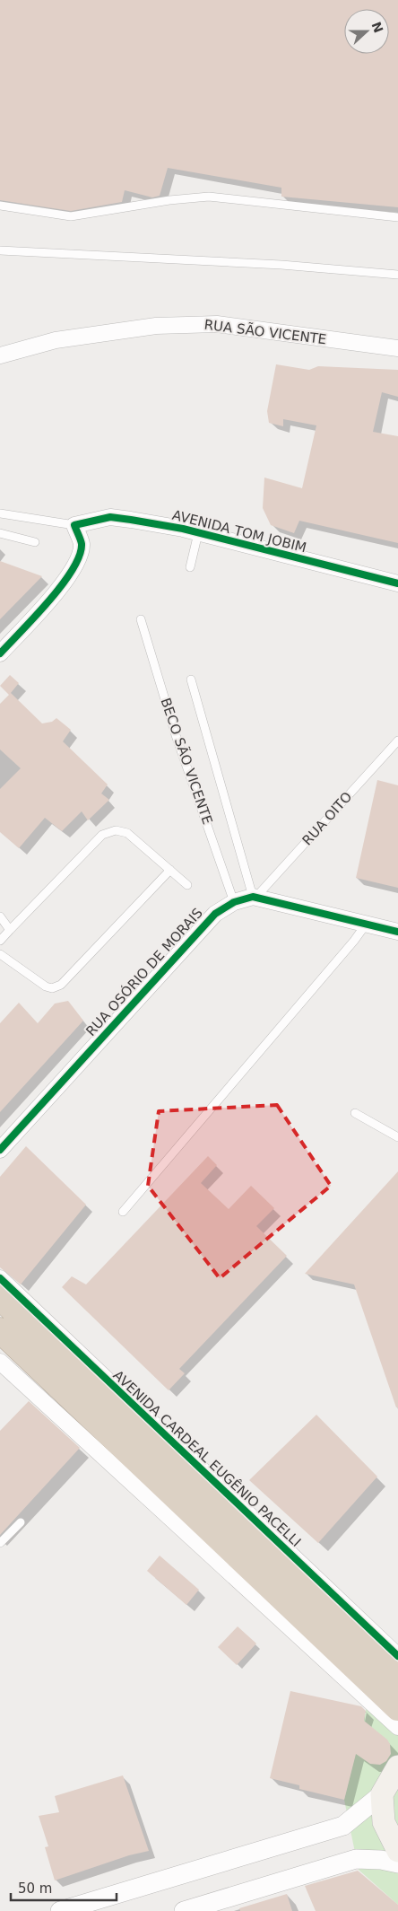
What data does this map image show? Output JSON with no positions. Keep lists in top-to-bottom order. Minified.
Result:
{"streets":{"highway":["AVENIDA CARDEAL EUGÊNIO PACELLI"],"street":["RUA SÃO VICENTE","AVENIDA TOM JOBIM","RUA OSÓRIO DE MORAIS"],"lane":["BECO SÃO VICENTE","RUA OITO"]},"crossings":[["BECO SÃO VICENTE","RUA OSÓRIO DE MORAIS"],["RUA OITO","RUA OSÓRIO DE MORAIS"]],"scale_bar":"50 m","north":"right"}
